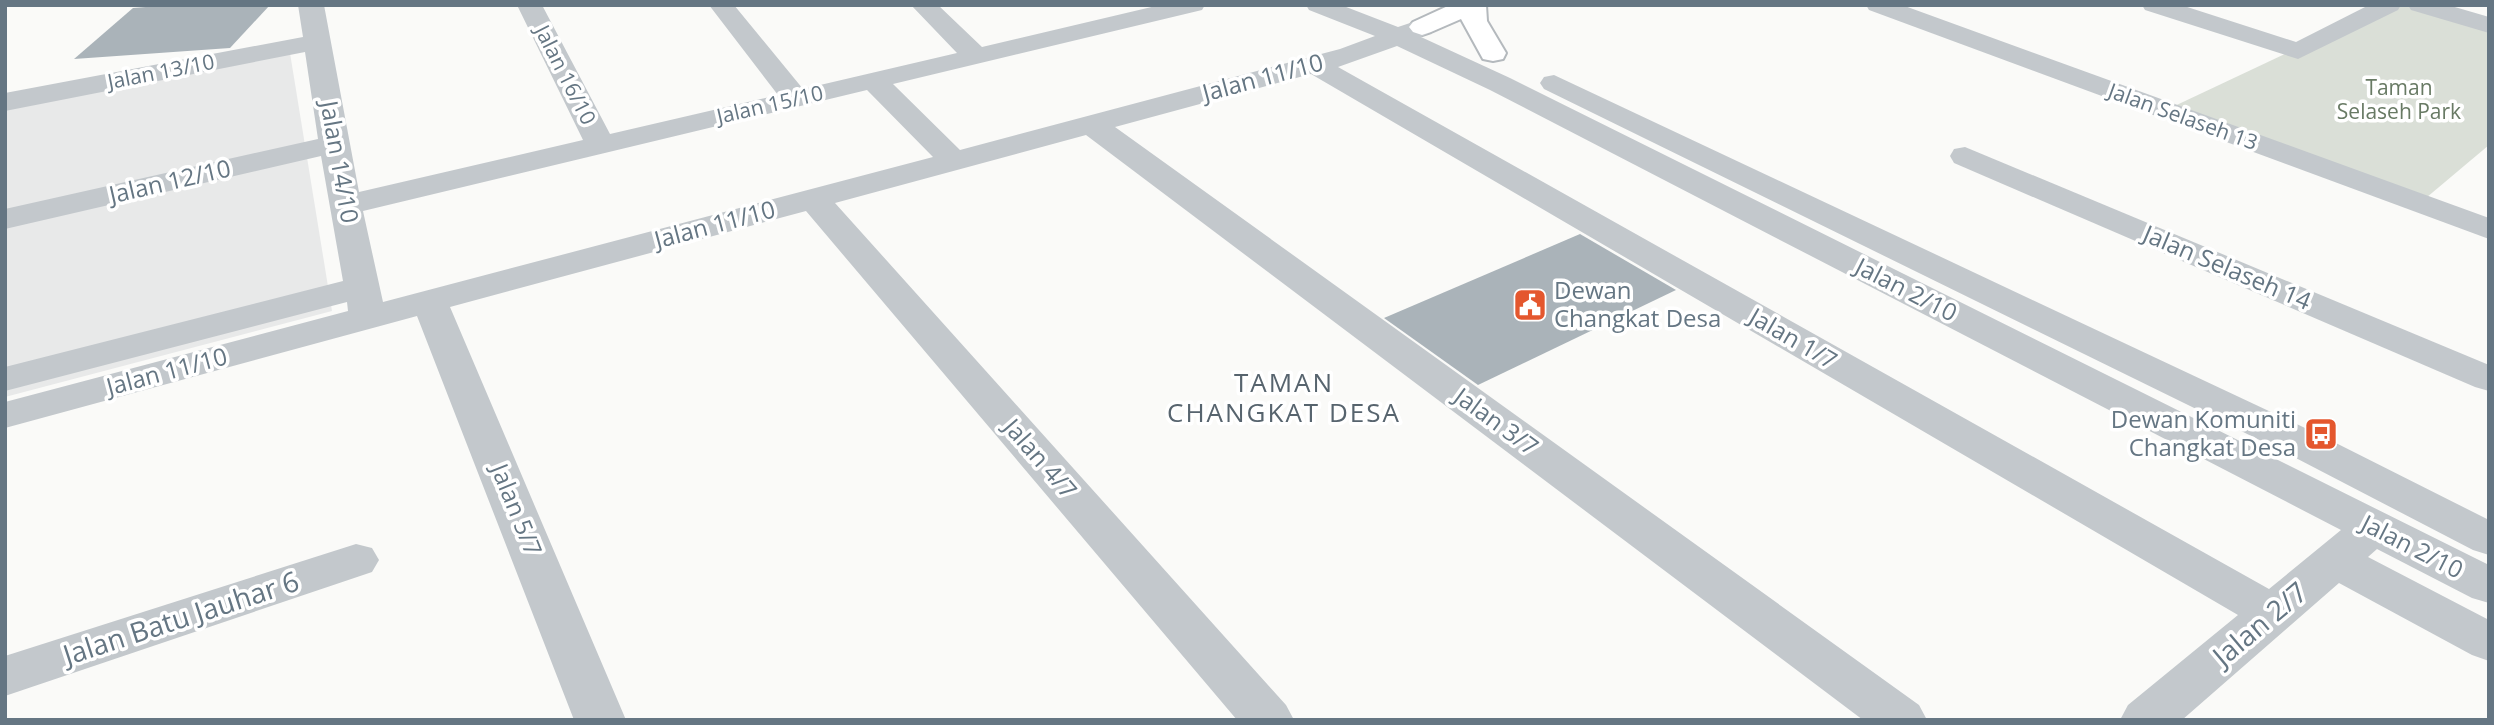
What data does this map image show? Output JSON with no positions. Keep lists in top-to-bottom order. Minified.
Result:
{"streets":{"street":["Jalan 13/10","Jalan 16/10","Jalan 11/10","Jalan 15/10","Jalan Selaseh 13","Jalan 14/10","Jalan 12/10","Jalan Selaseh 14","Jalan 2/10","Jalan 1/7","Jalan 3/7","Jalan 4/7","Jalan 5/7","Jalan Batu Jauhar 6","Jalan 2/7"]},"crossings":[["Jalan 13/10","Jalan 14/10"],["Jalan 16/10","Jalan 15/10"],["Jalan 11/10","Jalan 14/10"],["Jalan 11/10","Jalan 2/10"],["Jalan 11/10","Jalan 1/7"],["Jalan 11/10","Jalan 3/7"],["Jalan 11/10","Jalan 4/7"],["Jalan 11/10","Jalan 5/7"],["Jalan 15/10","Jalan 14/10"],["Jalan 14/10","Jalan 12/10"],["Jalan 2/10","Jalan 2/7"],["Jalan 1/7","Jalan 2/7"]],"districts":["TAMAN CHANGKAT DESA"],"parks":["Taman Selaseh Park"],"places":{"public building":["Dewan Changkat Desa"],"bus stop":["Dewan Komuniti Changkat Desa"]}}
